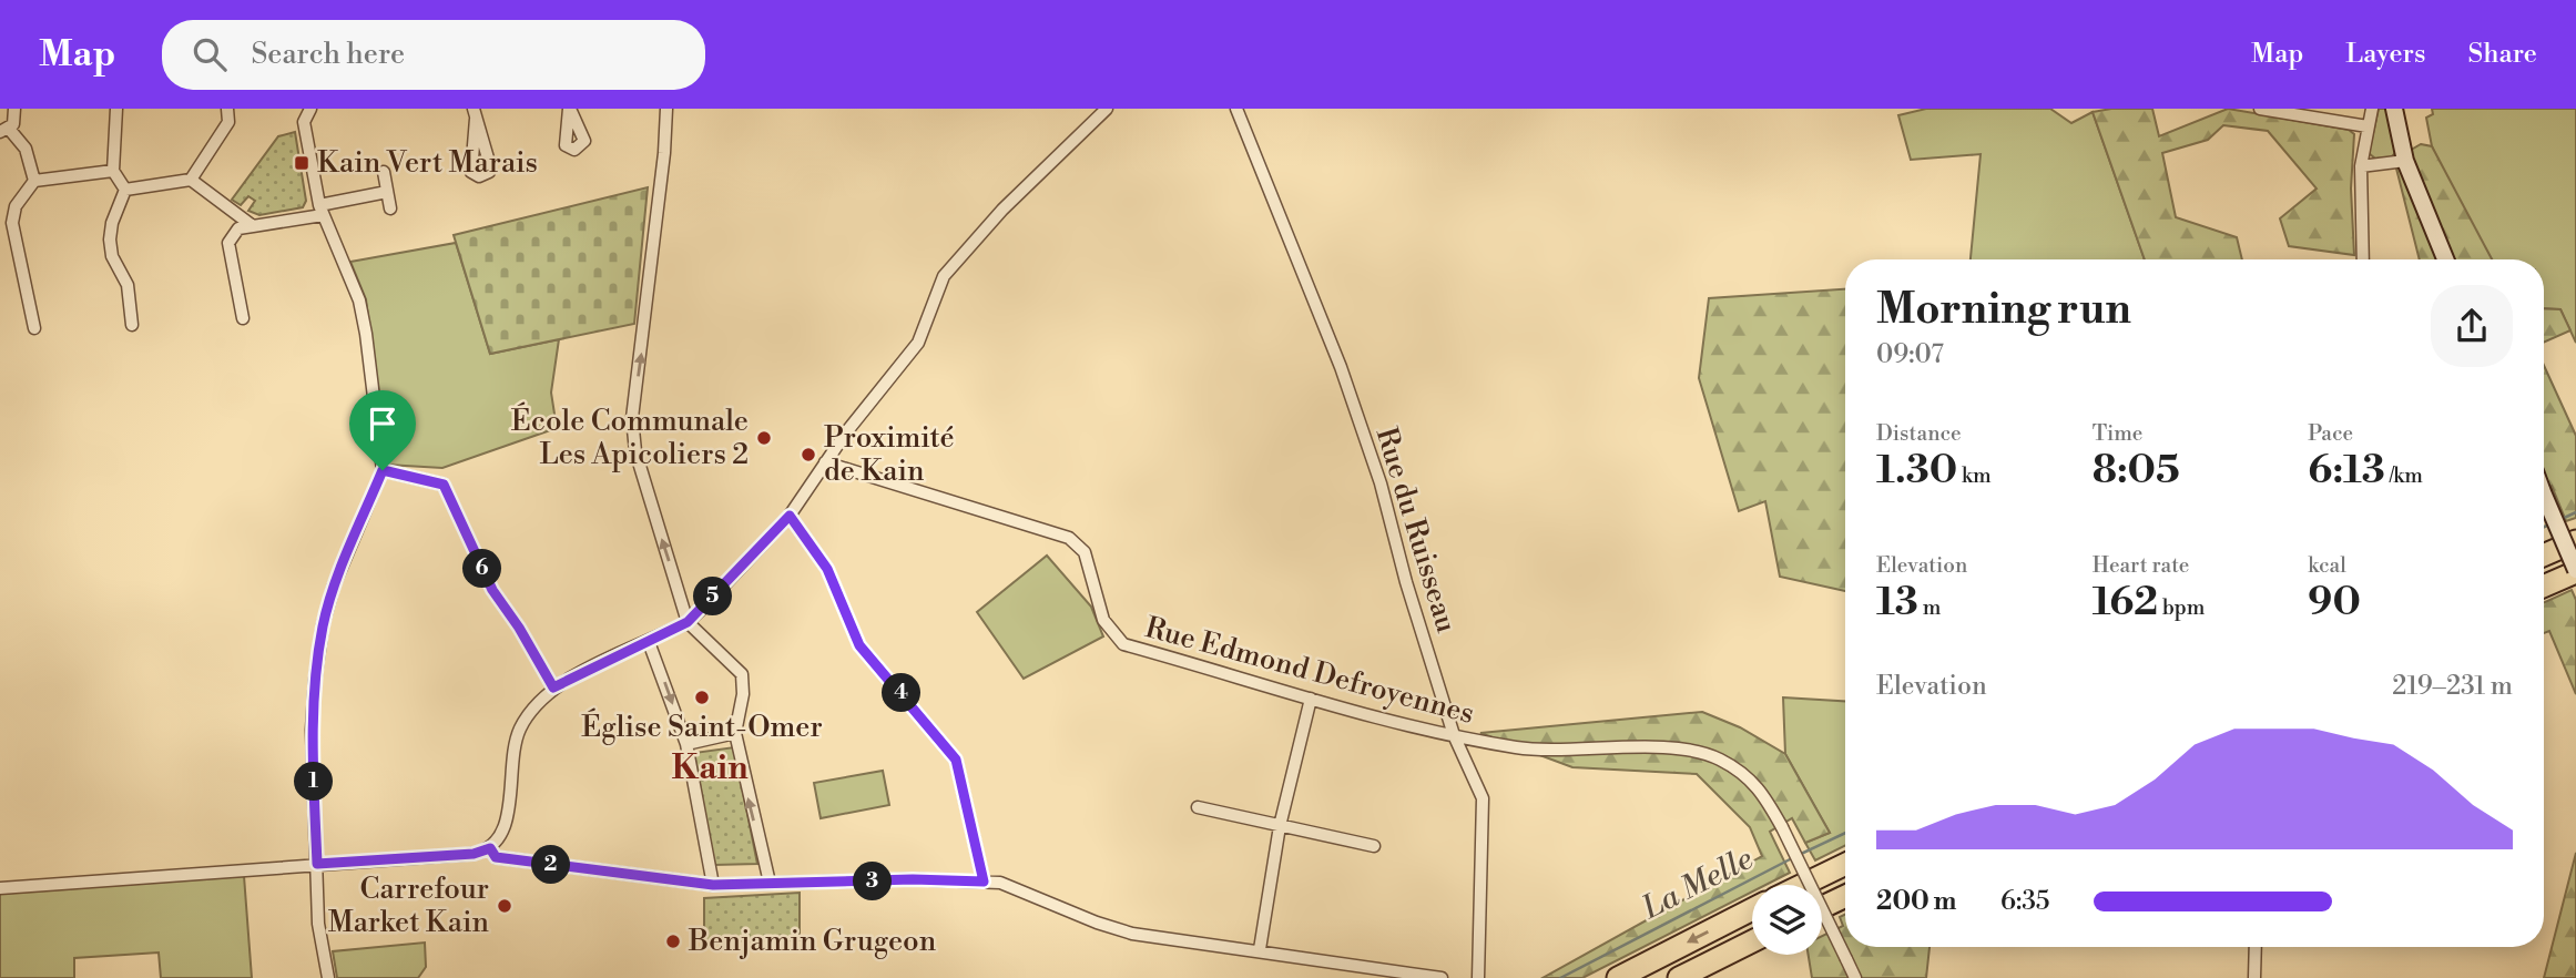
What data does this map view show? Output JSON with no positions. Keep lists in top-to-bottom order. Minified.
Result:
{"streets":{"street":["Rue du Ruisseau","Rue Edmond Defroyennes"]},"crossings":[["Rue du Ruisseau","Rue Edmond Defroyennes"]],"districts":["Kain"],"water":["La Melle"],"places":{"transit":["Kain Vert Marais"],"other":["École Communale Les Apicoliers 2","Proximité de Kain","Église Saint-Omer","Carrefour Market Kain","Benjamin Grugeon"]},"page":{"header":"Map","search":"Search here","nav":["Map","Layers","Share"],"heading":["Morning run","09:07"],"stats":[["Distance","1.30 km"],["Time","8:05"],["Pace","6:13 /km"],["Elevation","13 m"],["Heart rate","162 bpm"],["kcal","90"]],"pins":["6","5","4","1","2","3"],"chart":["Elevation","219–231 m"],"list":[{"name":"200 m","note":"6:35"}]}}
